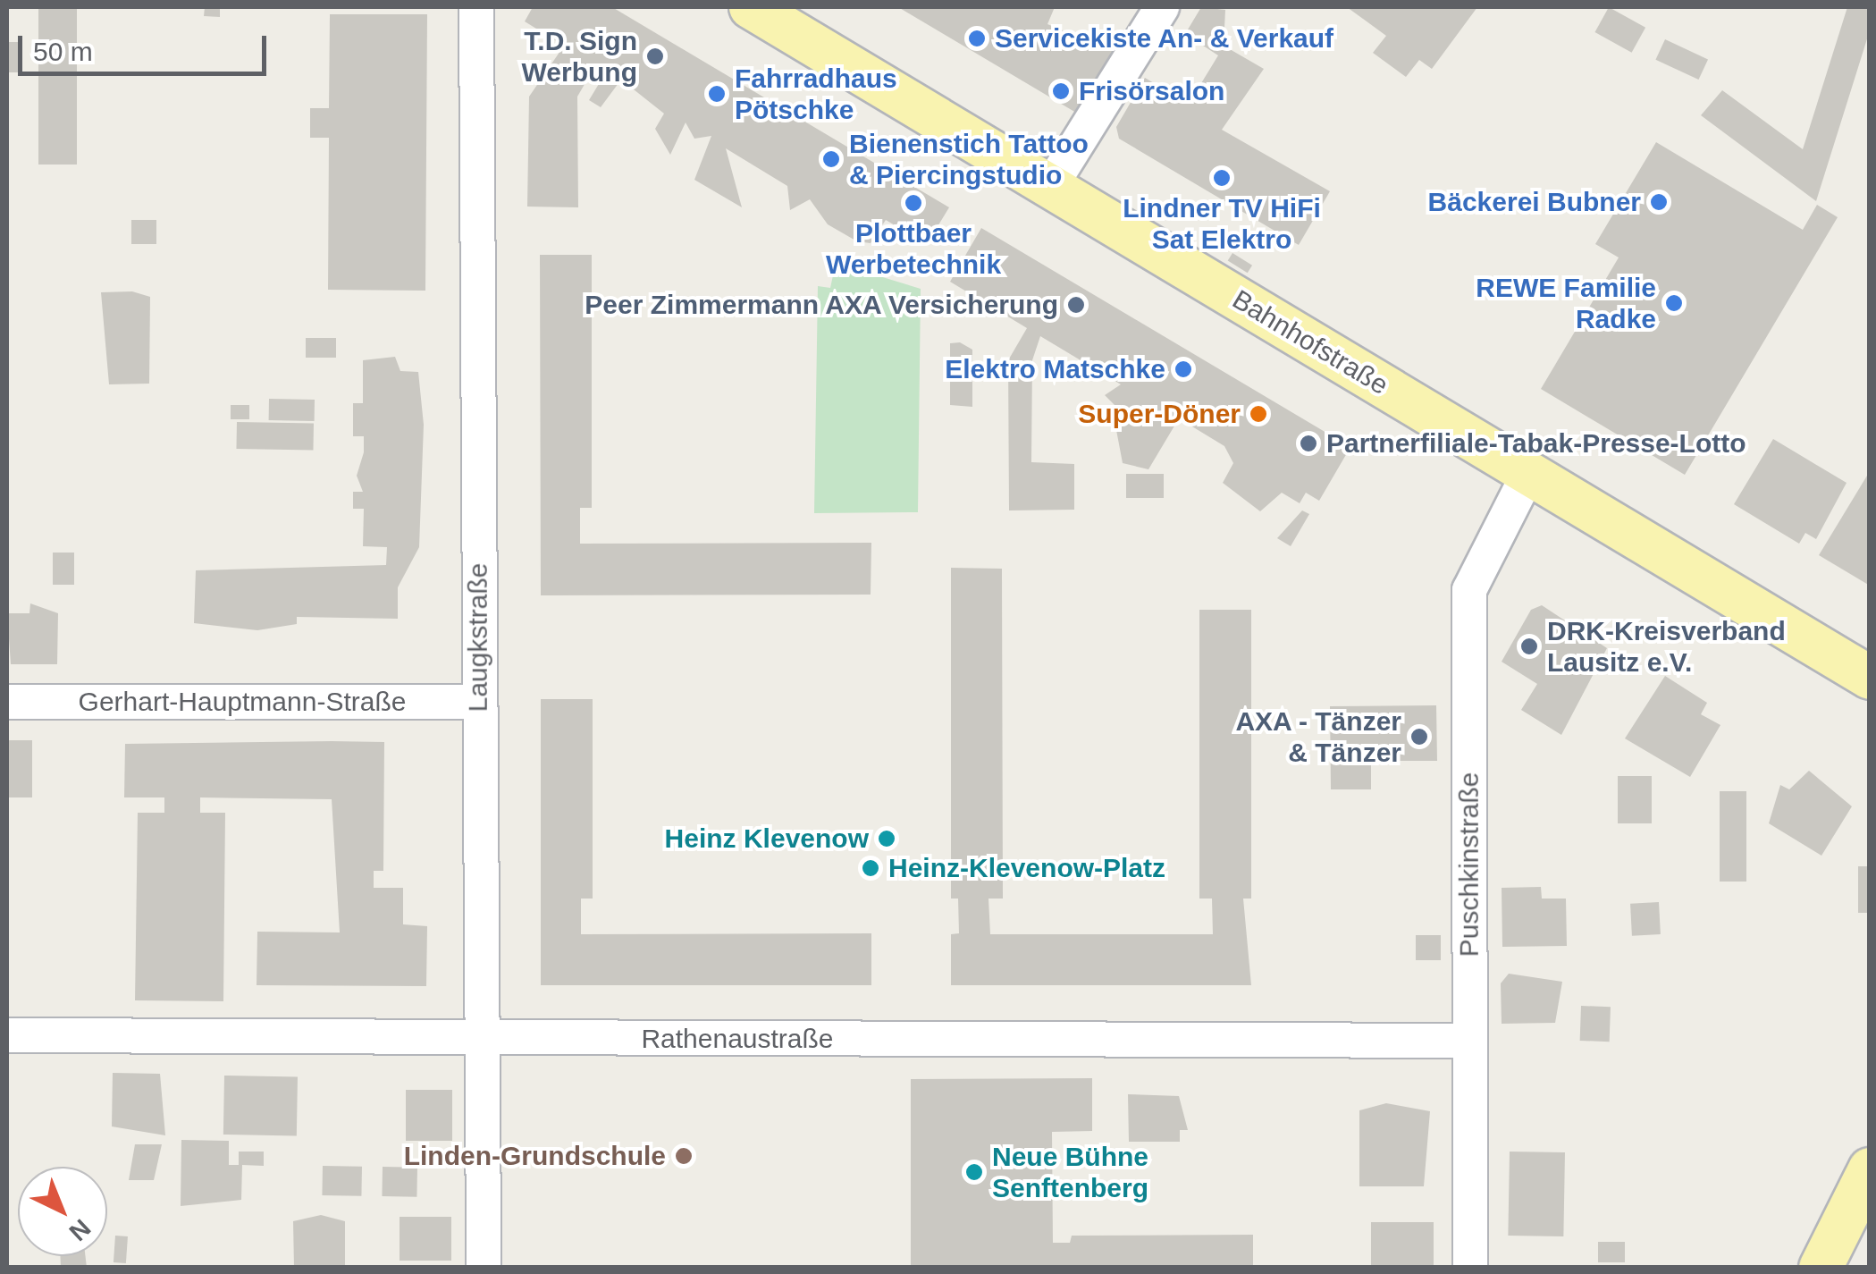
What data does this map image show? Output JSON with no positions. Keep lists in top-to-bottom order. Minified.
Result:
{"streets":{"main road":["Bahnhofstraße"],"street":["Laugkstraße","Gerhart-Hauptmann-Straße","Puschkinstraße","Rathenaustraße"]},"crossings":[["Bahnhofstraße","Puschkinstraße"],["Laugkstraße","Gerhart-Hauptmann-Straße"],["Laugkstraße","Rathenaustraße"],["Puschkinstraße","Rathenaustraße"]],"places":["Servicekiste An- & Verkauf","T.D. Sign Werbung","Frisörsalon","Fahrradhaus Pötschke","Bienenstich Tattoo & Piercingstudio","Lindner TV HiFi Sat Elektro","Bäckerei Bubner","Plottbaer Werbetechnik","REWE Familie Radke","Peer Zimmermann AXA Versicherung","Elektro Matschke","Super-Döner","Partnerfiliale-Tabak-Presse-Lotto","DRK-Kreisverband Lausitz e.V.","AXA - Tänzer & Tänzer","Heinz Klevenow","Heinz-Klevenow-Platz","Linden-Grundschule","Neue Bühne Senftenberg"],"scale_bar":"50 m","north":"bottom right"}
